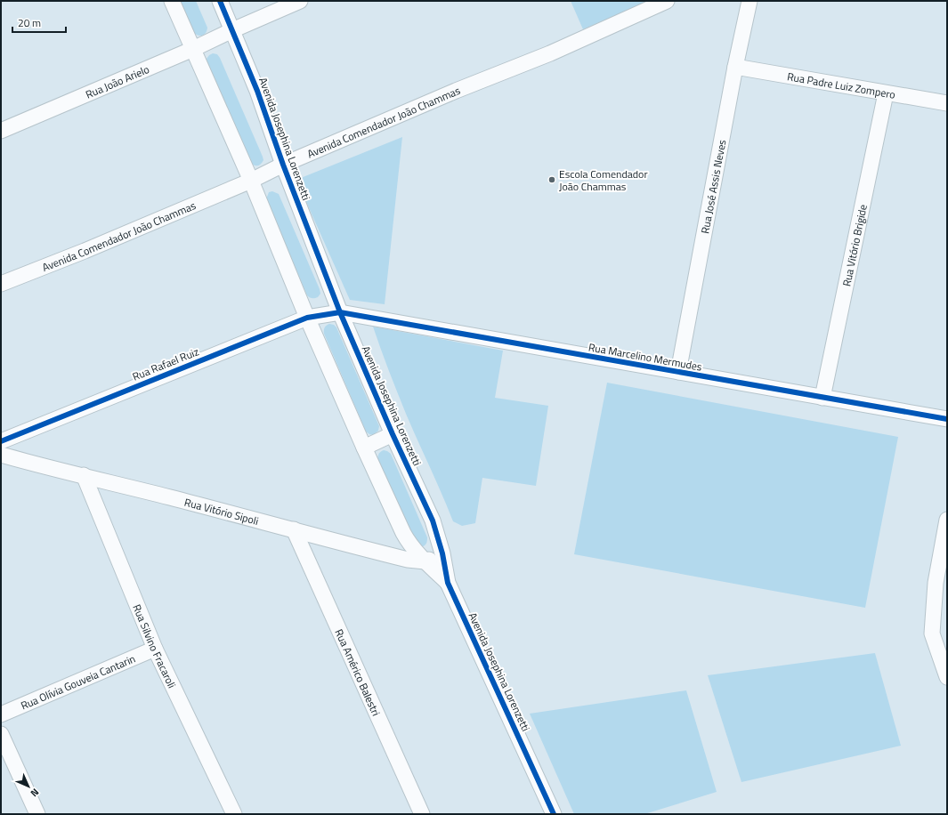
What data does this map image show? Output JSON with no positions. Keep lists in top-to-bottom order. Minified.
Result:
{"streets":{"street":["Rua João Arielo","Rua Padre Luiz Zompero","Avenida Comendador João Chammas","Avenida Josephina Lorenzetti","Rua José Assis Neves","Rua Vitório Brigide","Rua Marcelino Mermudes","Rua Rafael Ruiz","Rua Vitório Sipoli","Rua Silvino Fracaroli","Rua Américo Balestri","Rua Olívia Gouveia Cantarin"]},"crossings":[["Rua João Arielo","Avenida Josephina Lorenzetti"],["Rua Padre Luiz Zompero","Rua José Assis Neves"],["Rua Padre Luiz Zompero","Rua Vitório Brigide"],["Avenida Comendador João Chammas","Avenida Josephina Lorenzetti"],["Avenida Josephina Lorenzetti","Rua Marcelino Mermudes"],["Avenida Josephina Lorenzetti","Rua Rafael Ruiz"],["Avenida Josephina Lorenzetti","Rua Vitório Sipoli"],["Rua José Assis Neves","Rua Marcelino Mermudes"],["Rua Vitório Brigide","Rua Marcelino Mermudes"],["Rua Marcelino Mermudes","Rua Rafael Ruiz"],["Rua Vitório Sipoli","Rua Silvino Fracaroli"],["Rua Vitório Sipoli","Rua Américo Balestri"],["Rua Silvino Fracaroli","Rua Olívia Gouveia Cantarin"]],"places":["Escola Comendador João Chammas"],"scale_bar":"20 m","north":"bottom right"}
